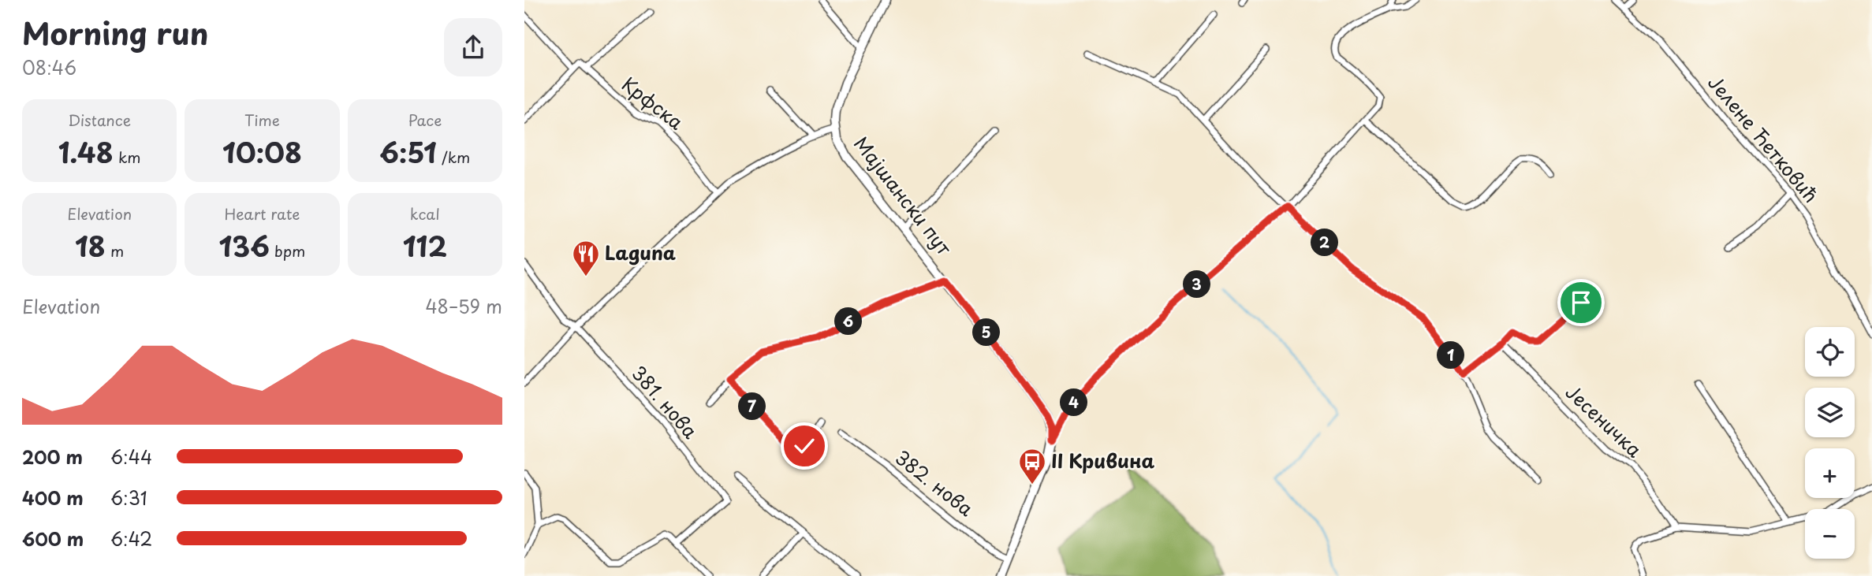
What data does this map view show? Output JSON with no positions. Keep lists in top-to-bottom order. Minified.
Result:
{"streets":{"street":["Крфска","Јелене Ћетковић","Мајшански пут","381. нова","Јесеничка","382. нова"]},"places":{"restaurant":["Laguna"],"bus stop":["II Кривина"]},"page":{"heading":["Morning run","08:46"],"stats":[["Distance","1.48 km"],["Time","10:08"],["Pace","6:51 /km"],["Elevation","18 m"],["Heart rate","136 bpm"],["kcal","112"]],"pins":["2","3","6","5","1","4","7"],"chart":["Elevation","48–59 m"],"map_buttons":["+","−"],"list":[{"name":"200 m","note":"6:44"},{"name":"400 m","note":"6:31"},{"name":"600 m","note":"6:42"}]}}
